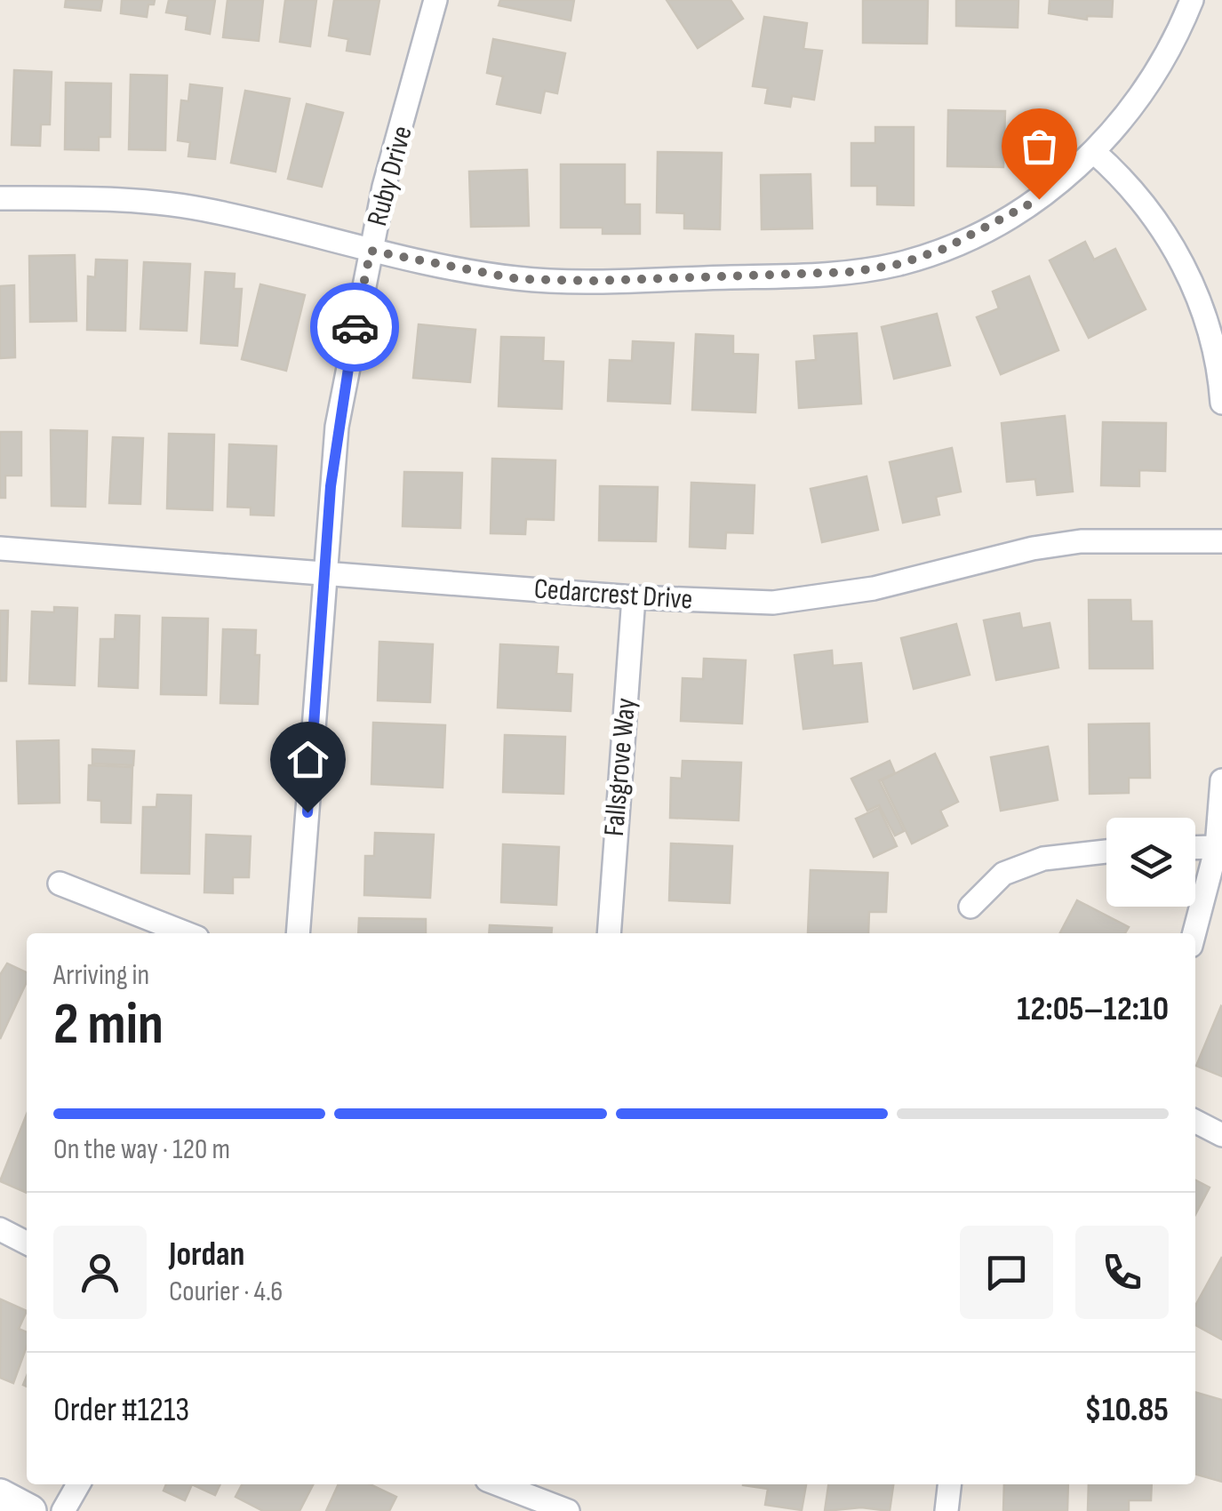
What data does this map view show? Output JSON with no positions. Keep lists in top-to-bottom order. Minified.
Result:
{"streets":{"street":["Ruby Drive","Cedarcrest Drive","Fallsgrove Way"]},"crossings":[["Ruby Drive","Cedarcrest Drive"],["Cedarcrest Drive","Fallsgrove Way"]],"page":{"heading":["2 min","Arriving in","12:05–12:10"],"panel":["Jordan","Courier · 4.6","Order #1213","$10.85"],"bar":"On the way · 120 m"}}
